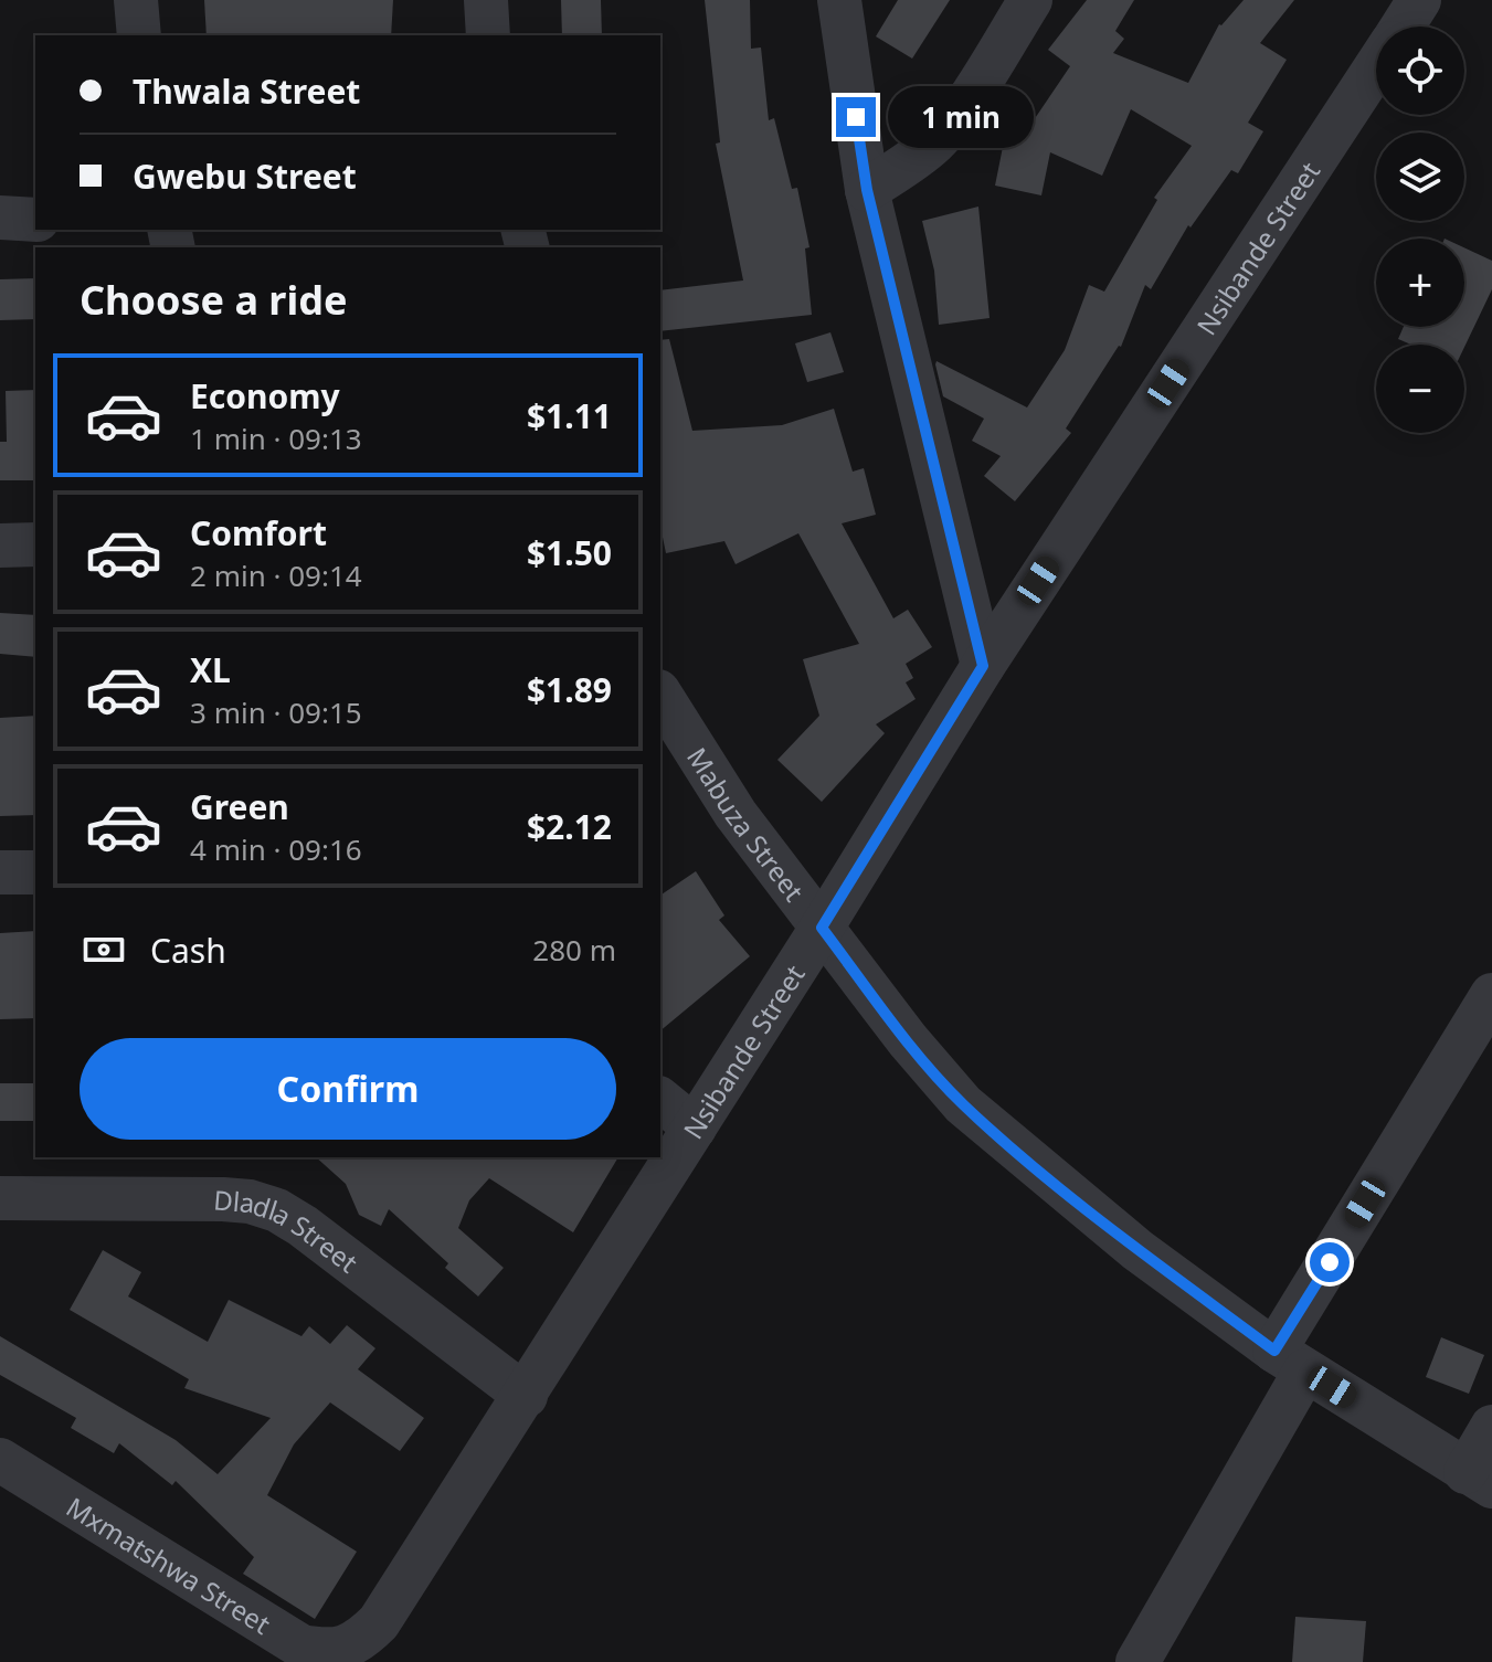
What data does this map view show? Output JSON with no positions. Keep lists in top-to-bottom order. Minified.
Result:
{"streets":{"street":["Nsibande Street","Mabuza Street","Dladla Street","Mxmatshwa Street"]},"crossings":[["Nsibande Street","Mabuza Street"],["Nsibande Street","Dladla Street"],["Nsibande Street","Mxmatshwa Street"]],"page":{"map_buttons":["+","−"],"banner":["Thwala Street","Gwebu Street"],"bubble":"1 min","heading":"Choose a ride","list":[{"name":"Economy","note":"1 min · 09:13","value":"$1.11"},{"name":"Comfort","note":"2 min · 09:14","value":"$1.50"},{"name":"XL","note":"3 min · 09:15","value":"$1.89"},{"name":"Green","note":"4 min · 09:16","value":"$2.12"}],"pay":["Cash","280 m"],"buttons":"Confirm"}}
